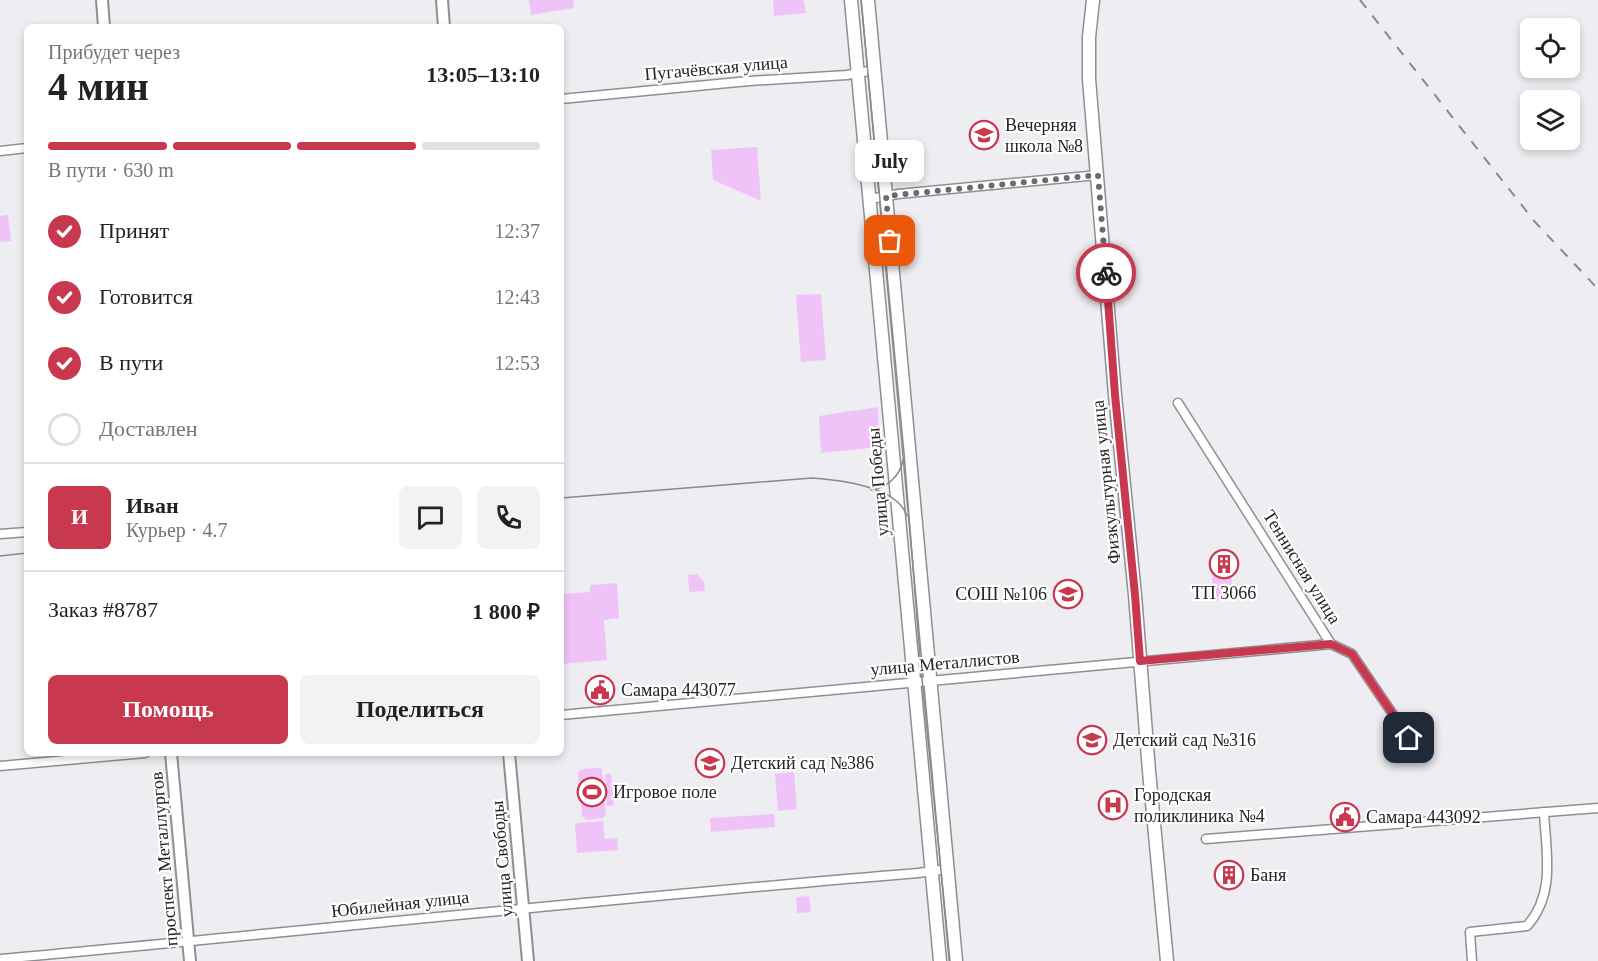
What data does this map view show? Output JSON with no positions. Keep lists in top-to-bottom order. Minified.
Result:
{"streets":{"main road":["улица Победы","Физкультурная улица"],"street":["Пугачёвская улица","Теннисная улица","улица Металлистов","проспект Металлургов","улица Свободы","Юбилейная улица"]},"crossings":[["Пугачёвская улица","улица Победы"],["улица Победы","улица Металлистов"],["улица Победы","Юбилейная улица"],["Физкультурная улица","улица Металлистов"],["Теннисная улица","улица Металлистов"],["проспект Металлургов","Юбилейная улица"],["улица Свободы","Юбилейная улица"]],"places":{"school or university":["Вечерняя школа №8","СОШ №106","Детский сад №316","Детский сад №386"],"other":["July"],"building":["ТП 3066","Баня"],"public building":["Самара 443077","Самара 443092"],"sports":["Игровое поле"],"hospital":["Городская поликлиника №4"]},"page":{"heading":["4 мин","Прибудет через","13:05–13:10"],"panel":["Иван","Курьер · 4.7","Заказ #8787","1 800 ₽"],"bar":"В пути · 630 m","bubble":"July","list":[["Принят","12:37"],["Готовится","12:43"],["В пути","12:53"],"Доставлен"],"round":"И","buttons":["Помощь","Поделиться"]}}
